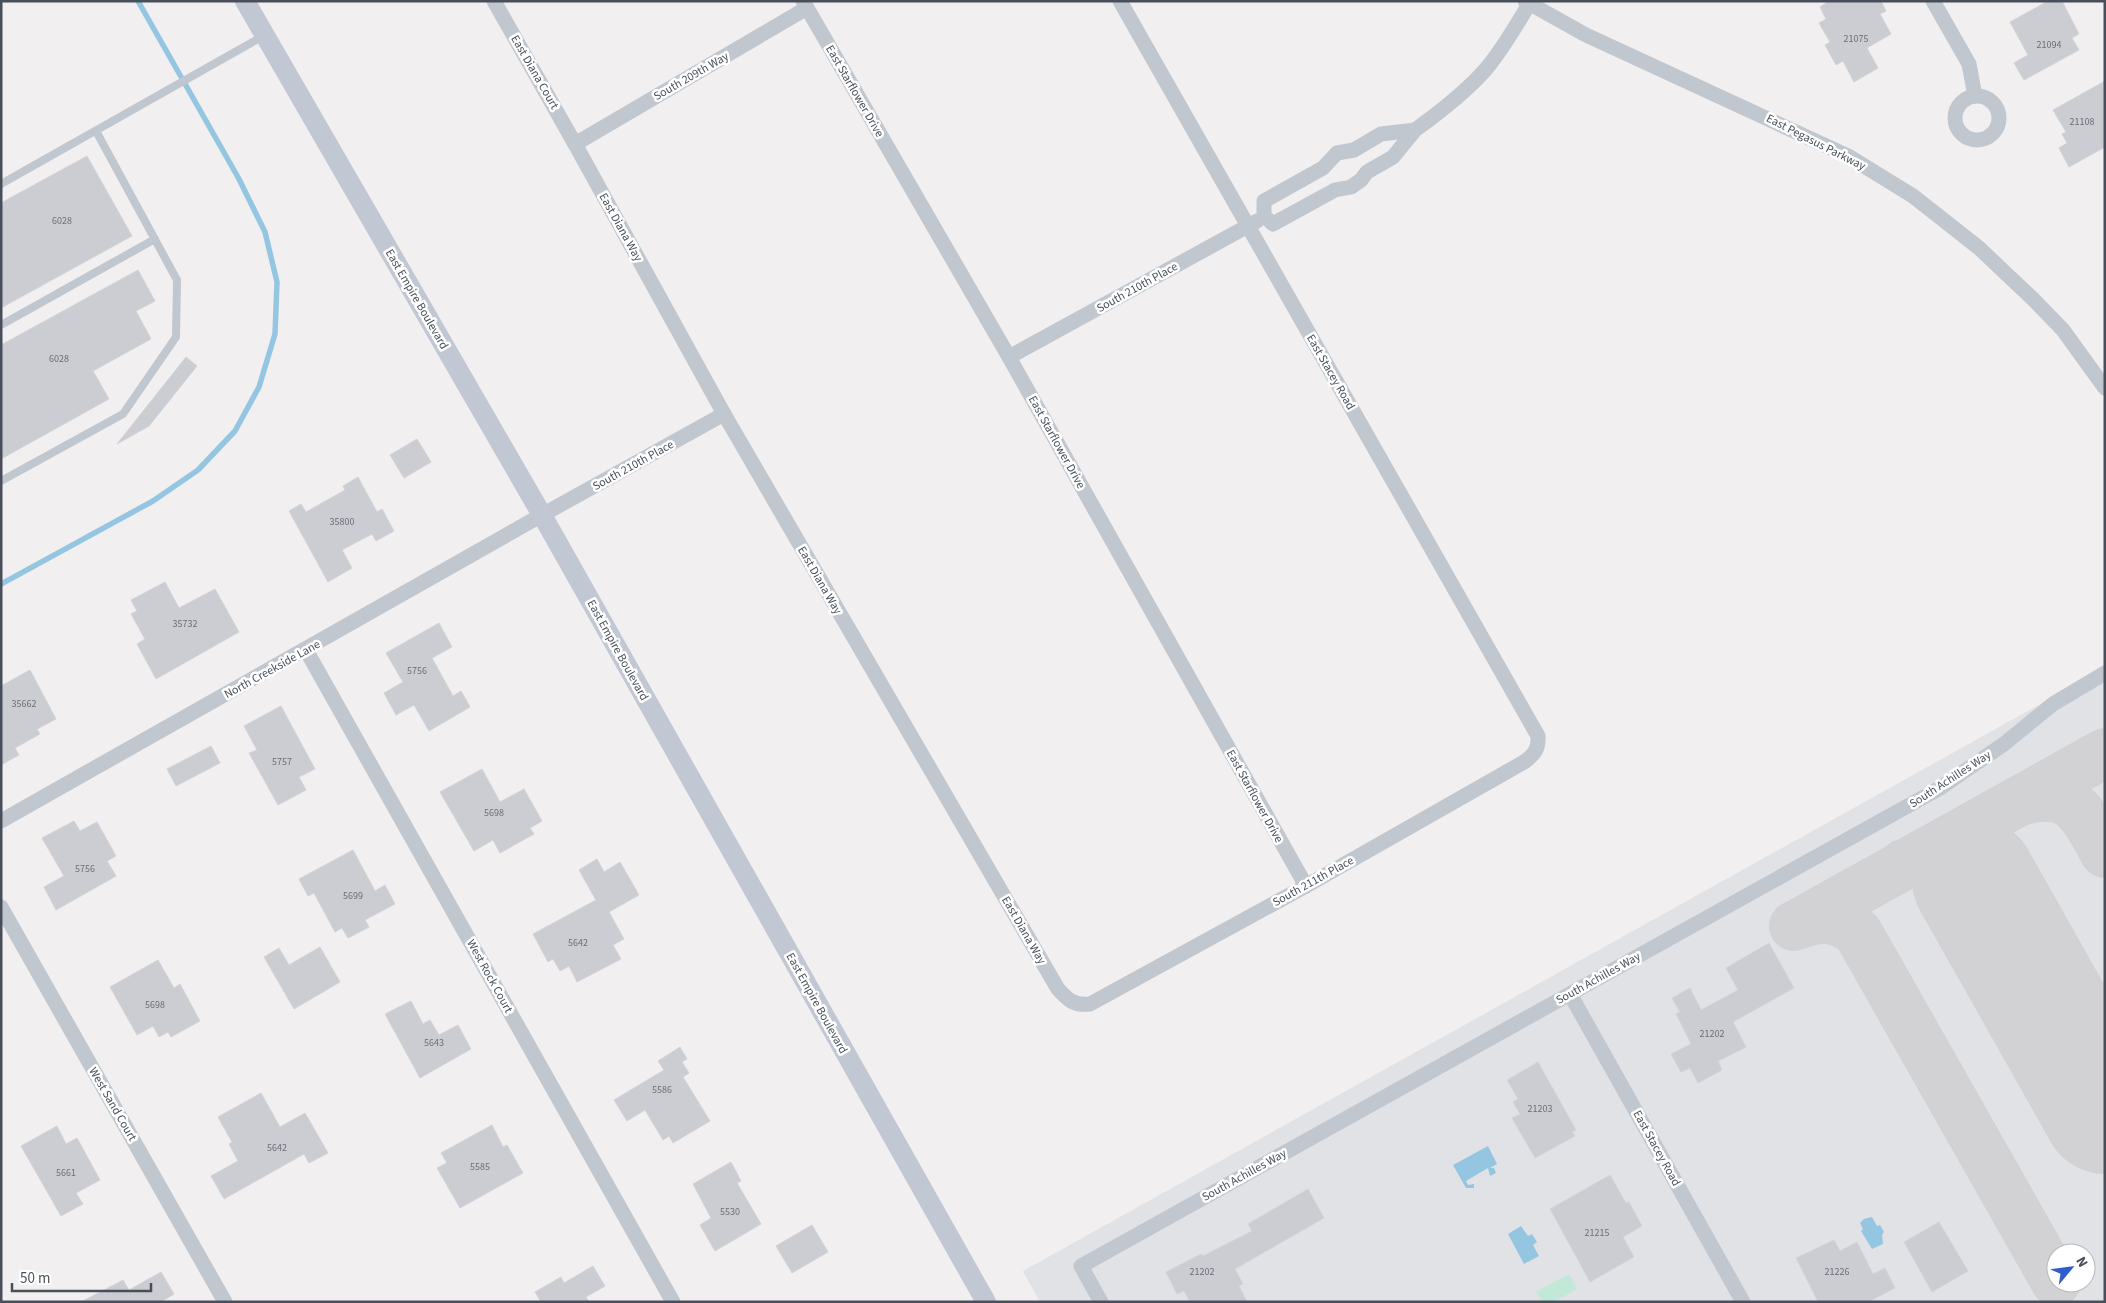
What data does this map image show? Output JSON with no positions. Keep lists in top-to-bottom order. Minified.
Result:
{"streets":{"street":["East Diana Court","South 209th Way","East Starflower Drive","East Pegasus Parkway","East Diana Way","South 210th Place","East Empire Boulevard","East Stacey Road","North Creekside Lane","South Achilles Way","South 211th Place","West Rock Court","West Sand Court"]},"crossings":[["East Diana Court","South 209th Way"],["East Diana Court","East Diana Way"],["South 209th Way","East Starflower Drive"],["South 209th Way","East Diana Way"],["East Starflower Drive","South 210th Place"],["East Starflower Drive","South 211th Place"],["East Pegasus Parkway","South 210th Place"],["East Diana Way","South 210th Place"],["East Diana Way","South 211th Place"],["South 210th Place","East Empire Boulevard"],["South 210th Place","East Stacey Road"],["South 210th Place","North Creekside Lane"],["East Empire Boulevard","North Creekside Lane"],["East Stacey Road","South Achilles Way"],["East Stacey Road","South 211th Place"],["North Creekside Lane","West Rock Court"]],"house_numbers":["21075","21094","21108","6028","6028","35800","35732","5756","35662","5757","5698","5756","5699","5642","5698","21202","5643","5586","21203","5642","5585","5661","5530","21215","21202","21226"],"scale_bar":"50 m","north":"top right"}
